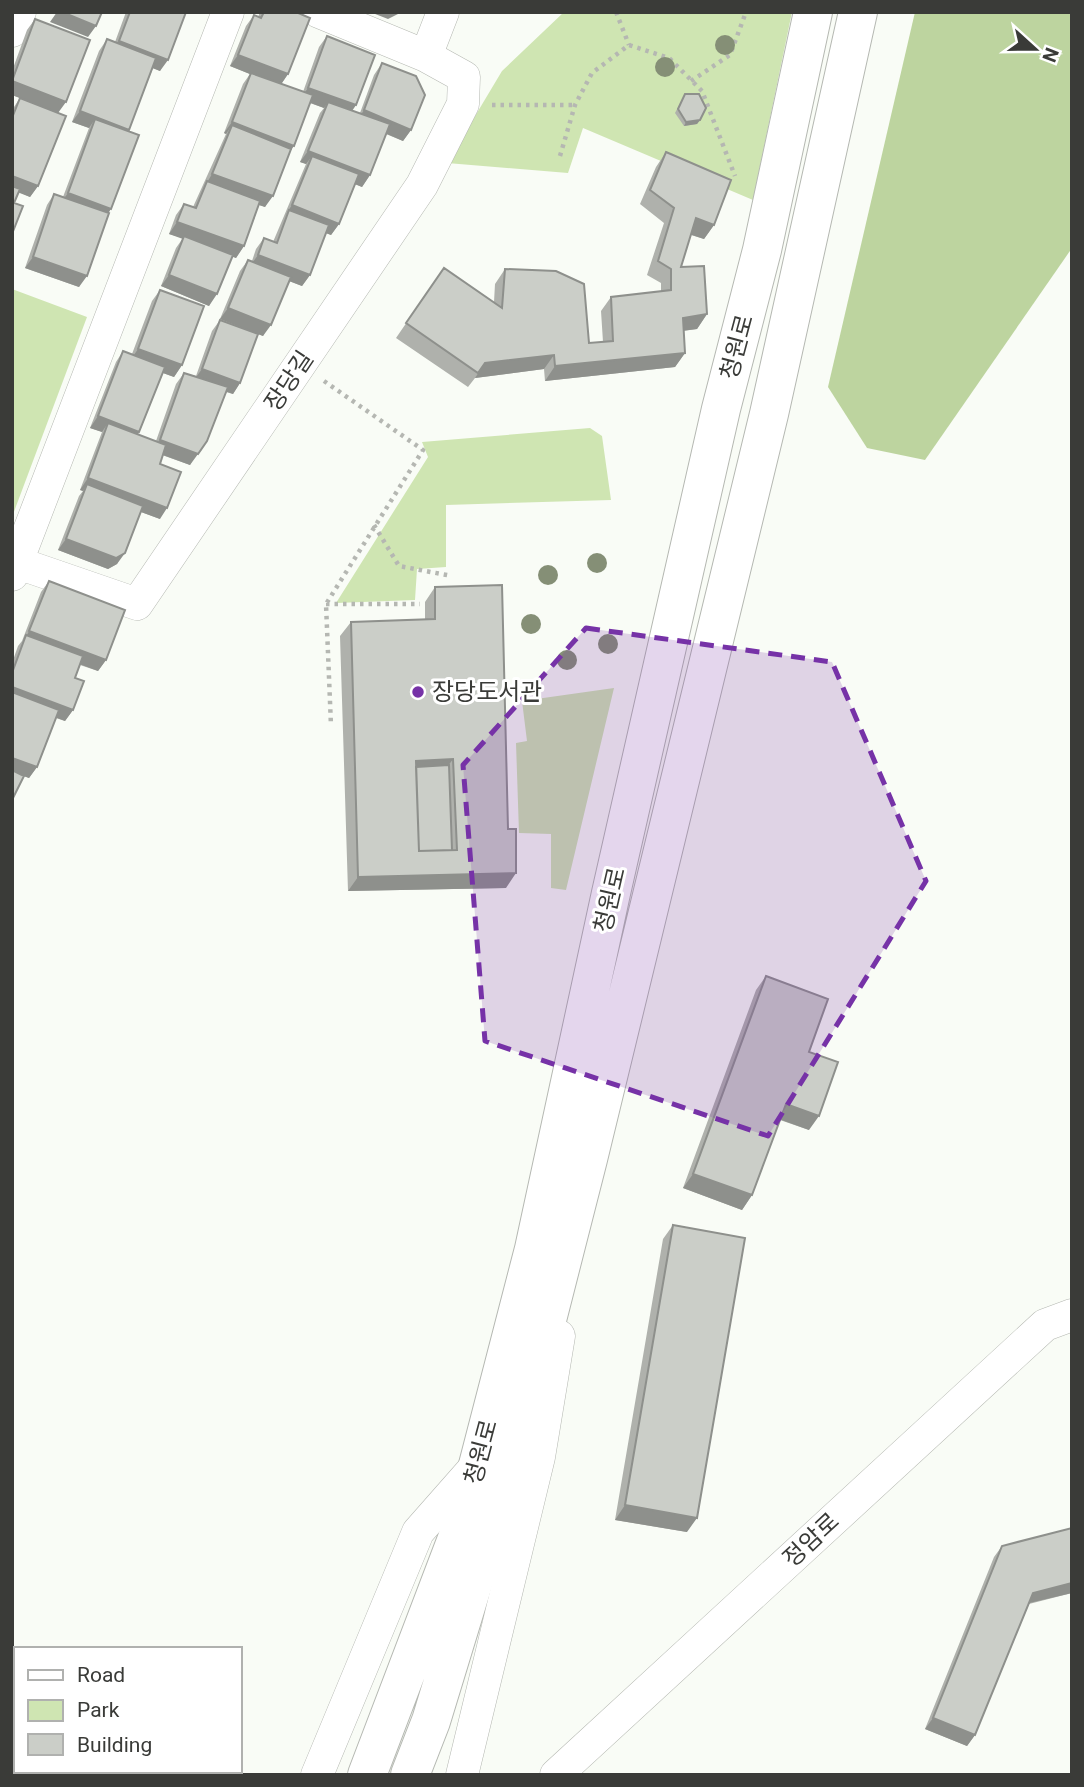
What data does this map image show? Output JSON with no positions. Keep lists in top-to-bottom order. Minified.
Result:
{"streets":{"main road":["청원로"],"street":["장당길","정암로"]},"places":["장당도서관"],"legend":["Road","Park","Building"],"north":"right"}
